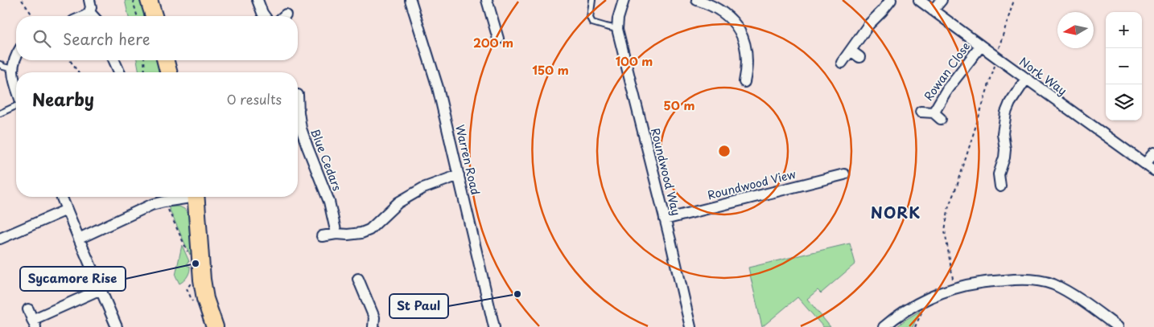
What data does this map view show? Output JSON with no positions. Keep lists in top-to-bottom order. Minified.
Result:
{"streets":{"street":["Rowan Close","Nork Way","Blue Cedars","Warren Road","Roundwood Way","Roundwood View"]},"crossings":[["Rowan Close","Nork Way"],["Roundwood Way","Roundwood View"]],"districts":["NORK"],"places":["Sycamore Rise","St Paul"],"north":"left","page":{"map_buttons":["+","−"],"search":"Search here","heading":["Nearby","0 results"]},"rings":["200 m","100 m","150 m","50 m"]}
